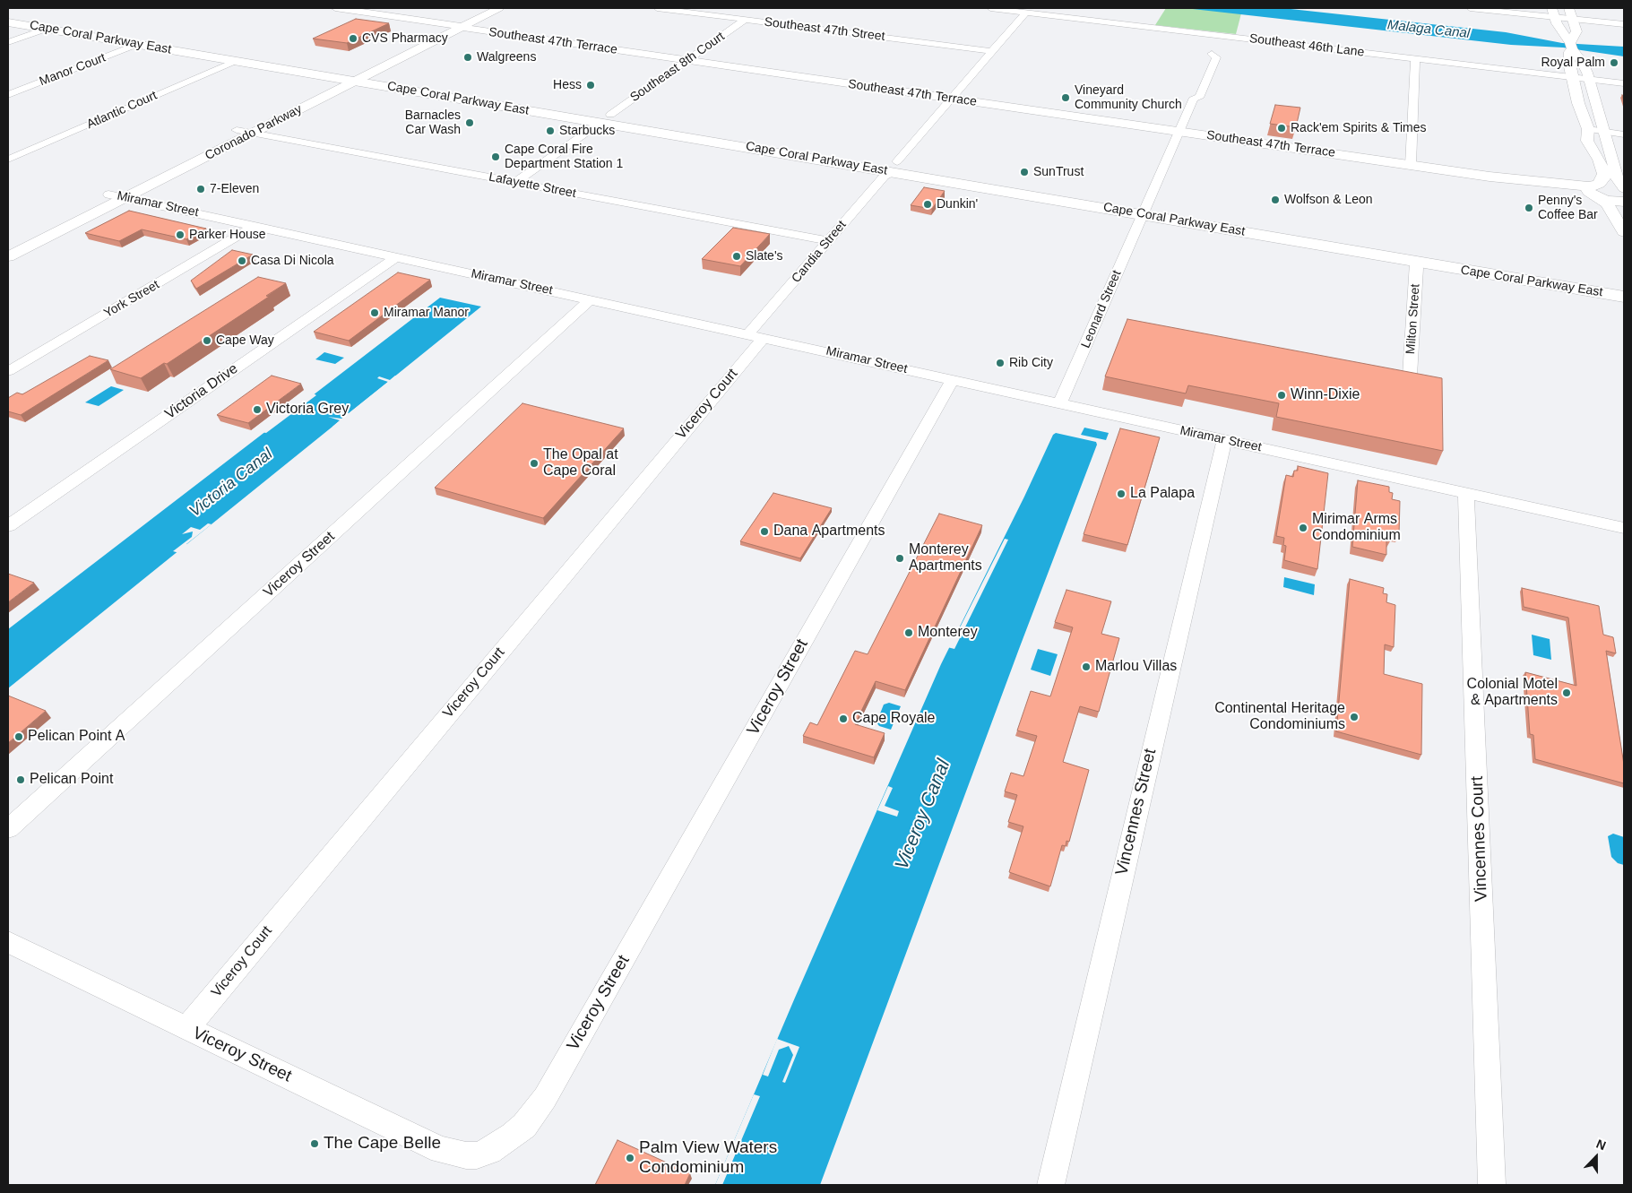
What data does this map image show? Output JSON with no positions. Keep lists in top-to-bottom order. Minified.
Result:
{"streets":{"main road":["Cape Coral Parkway East"],"street":["Southeast 47th Street","Southeast 47th Terrace","Southeast 46th Lane","Southeast 8th Court","Manor Court","Atlantic Court","Coronado Parkway","Lafayette Street","Miramar Street","Candia Street","York Street","Leonard Street","Milton Street","Victoria Drive","Viceroy Court","Viceroy Street","Vincennes Street","Vincennes Court"]},"crossings":[["Southeast 47th Street","Southeast 8th Court"],["Southeast 47th Street","Candia Street"],["Cape Coral Parkway East","Southeast 8th Court"],["Cape Coral Parkway East","Manor Court"],["Cape Coral Parkway East","Atlantic Court"],["Cape Coral Parkway East","Coronado Parkway"],["Cape Coral Parkway East","Candia Street"],["Cape Coral Parkway East","Leonard Street"],["Cape Coral Parkway East","Milton Street"],["Southeast 47th Terrace","Southeast 8th Court"],["Southeast 47th Terrace","Coronado Parkway"],["Southeast 47th Terrace","Candia Street"],["Southeast 47th Terrace","Leonard Street"],["Southeast 46th Lane","Candia Street"],["Southeast 46th Lane","Leonard Street"],["Southeast 8th Court","Lafayette Street"],["Coronado Parkway","Lafayette Street"],["Coronado Parkway","Miramar Street"],["Lafayette Street","Candia Street"],["Miramar Street","Candia Street"],["Miramar Street","York Street"],["Miramar Street","Leonard Street"],["Miramar Street","Victoria Drive"],["Miramar Street","Viceroy Court"],["Miramar Street","Viceroy Street"],["Miramar Street","Vincennes Street"],["Miramar Street","Vincennes Court"],["Candia Street","Viceroy Court"],["Viceroy Court","Viceroy Street"]],"water":["Malaga Canal","Victoria Canal","Viceroy Canal"],"places":["CVS Pharmacy","Walgreens","Royal Palm","Hess","Vineyard Community Church","Barnacles Car Wash","Rack'em Spirits & Times","Starbucks","Cape Coral Fire Department Station 1","SunTrust","7-Eleven","Wolfson & Leon","Dunkin'","Penny's Coffee Bar","Parker House","Slate's","Casa Di Nicola","Miramar Manor","Cape Way","Rib City","Winn-Dixie","Victoria Grey","The Opal at Cape Coral","La Palapa","Mirimar Arms Condominium","Dana Apartments","Monterey Apartments","Monterey","Marlou Villas","Colonial Motel & Apartments","Continental Heritage Condominiums","Cape Royale","Pelican Point A","Pelican Point","The Cape Belle","Palm View Waters Condominium"],"north":"top"}
